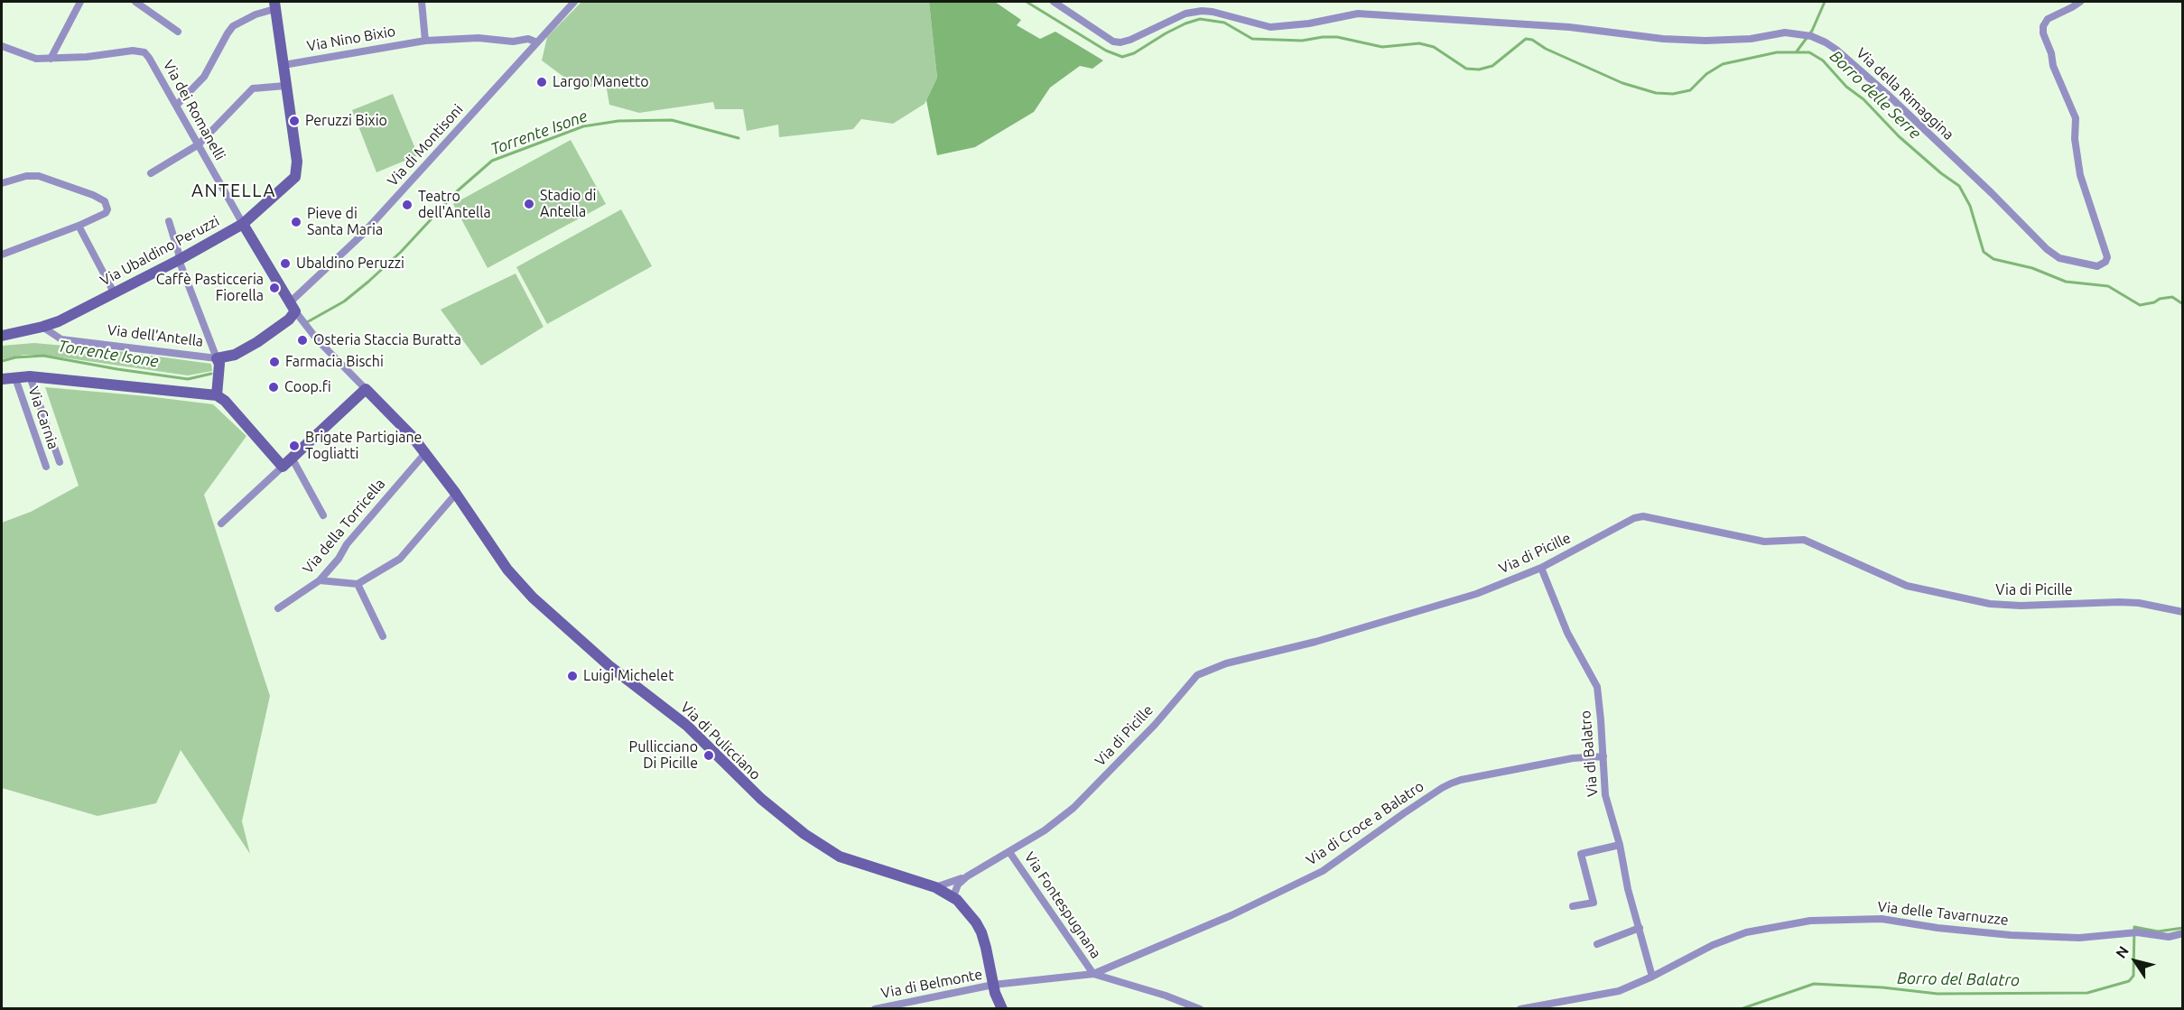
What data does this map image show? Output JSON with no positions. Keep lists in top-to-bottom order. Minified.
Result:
{"streets":{"street":["Via Nino Bixio","Via della Rimaggina","Via dei Romanelli","Via di Montisoni","Via Ubaldino Peruzzi","Via dell'Antella","Via Carnia","Via della Torricella","Via di Picille","Via di Pulicciano","Via di Balatro","Via di Croce a Balatro","Via Fontespugnana","Via delle Tavarnuzze","Via di Belmonte"]},"crossings":[["Via Nino Bixio","Via di Montisoni"],["Via Nino Bixio","Via Ubaldino Peruzzi"],["Via dei Romanelli","Via Ubaldino Peruzzi"],["Via di Montisoni","Via dell'Antella"],["Via di Montisoni","Via di Pulicciano"],["Via Ubaldino Peruzzi","Via dell'Antella"],["Via dell'Antella","Via di Pulicciano"],["Via della Torricella","Via di Pulicciano"],["Via di Picille","Via di Pulicciano"],["Via di Picille","Via di Balatro"],["Via di Picille","Via Fontespugnana"],["Via di Pulicciano","Via di Belmonte"],["Via di Balatro","Via di Croce a Balatro"],["Via di Balatro","Via delle Tavarnuzze"],["Via di Croce a Balatro","Via Fontespugnana"]],"districts":["ANTELLA"],"water":["Borro delle Serre","Torrente Isone","Borro del Balatro"],"places":["Largo Manetto","Peruzzi Bixio","Stadio di Antella","Teatro dell'Antella","Pieve di Santa Maria","Ubaldino Peruzzi","Caffè Pasticceria Fiorella","Osteria Staccia Buratta","Farmacia Bischi","Coop.fi","Brigate Partigiane Togliatti","Luigi Michelet","Pullicciano Di Picille"],"north":"top left"}
